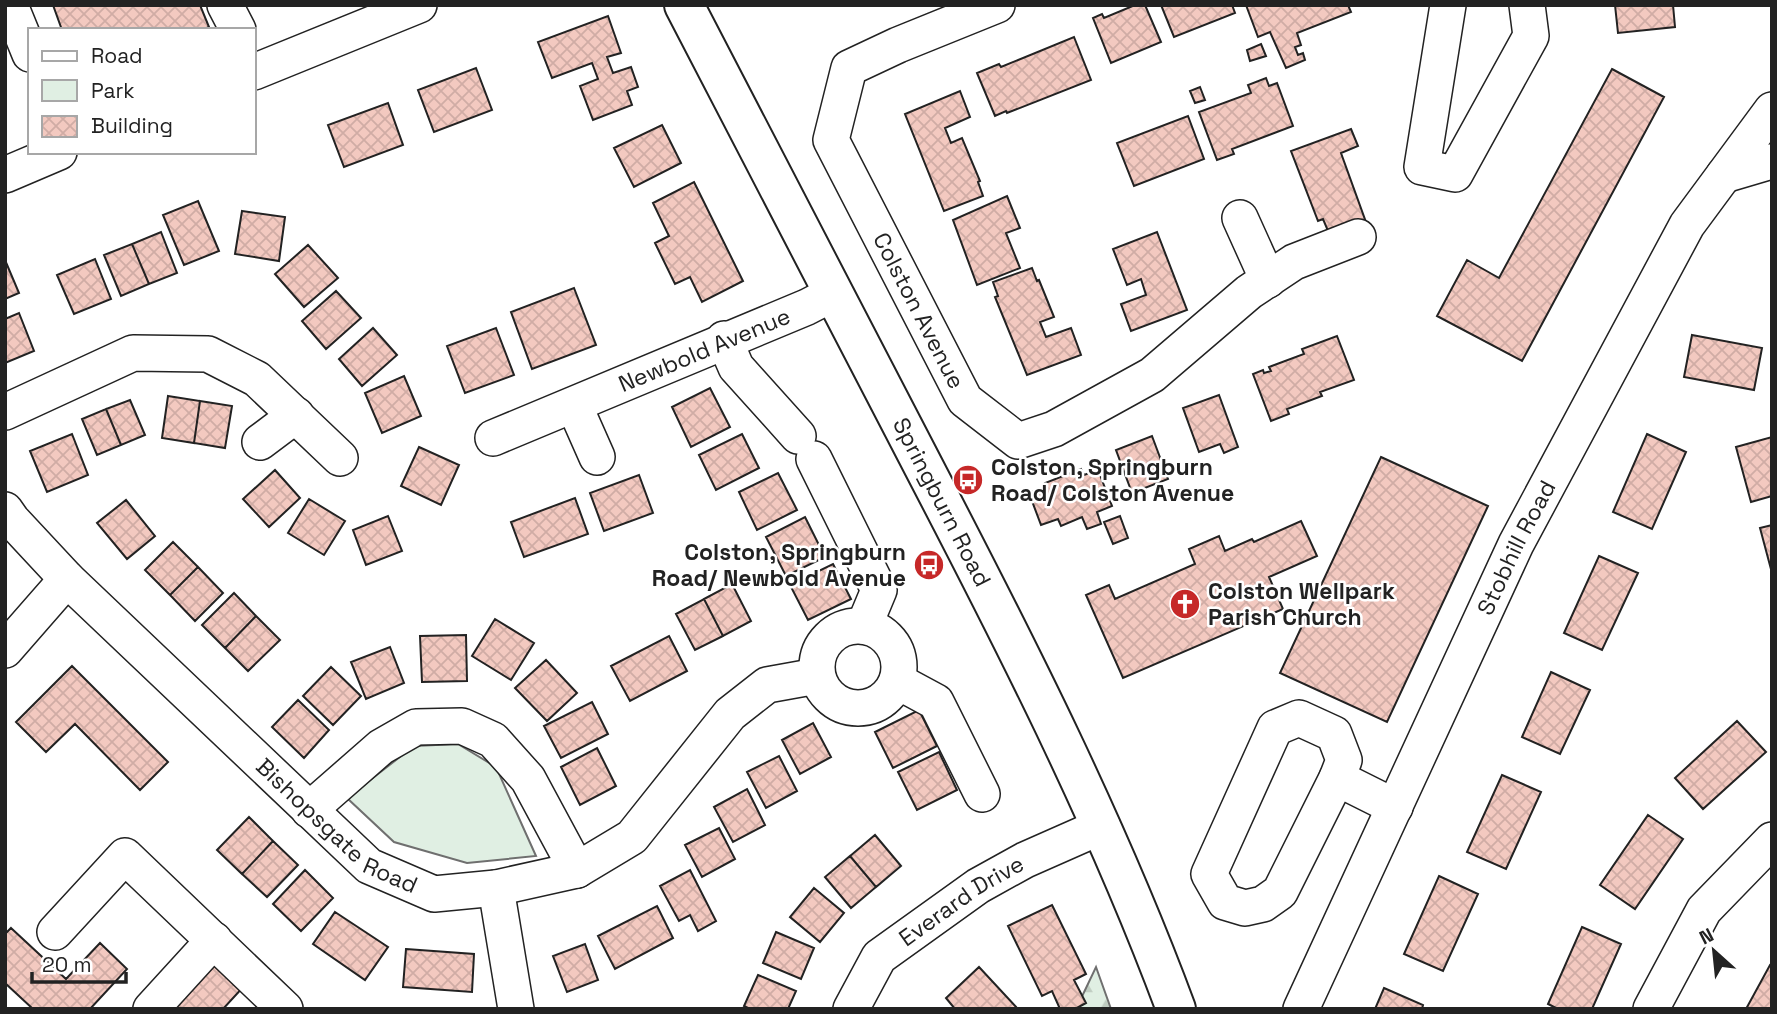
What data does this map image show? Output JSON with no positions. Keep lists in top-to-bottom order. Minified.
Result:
{"streets":{"main road":["Springburn Road"],"street":["Colston Avenue","Newbold Avenue","Stobhill Road","Bishopsgate Road","Everard Drive"]},"crossings":[["Newbold Avenue","Springburn Road"],["Springburn Road","Everard Drive"]],"places":{"bus stop":["Colston, Springburn Road/ Colston Avenue","Colston, Springburn Road/ Newbold Avenue"],"church":["Colston Wellpark Parish Church"]},"legend":["Road","Park","Building"],"scale_bar":"20 m","north":"top left"}
